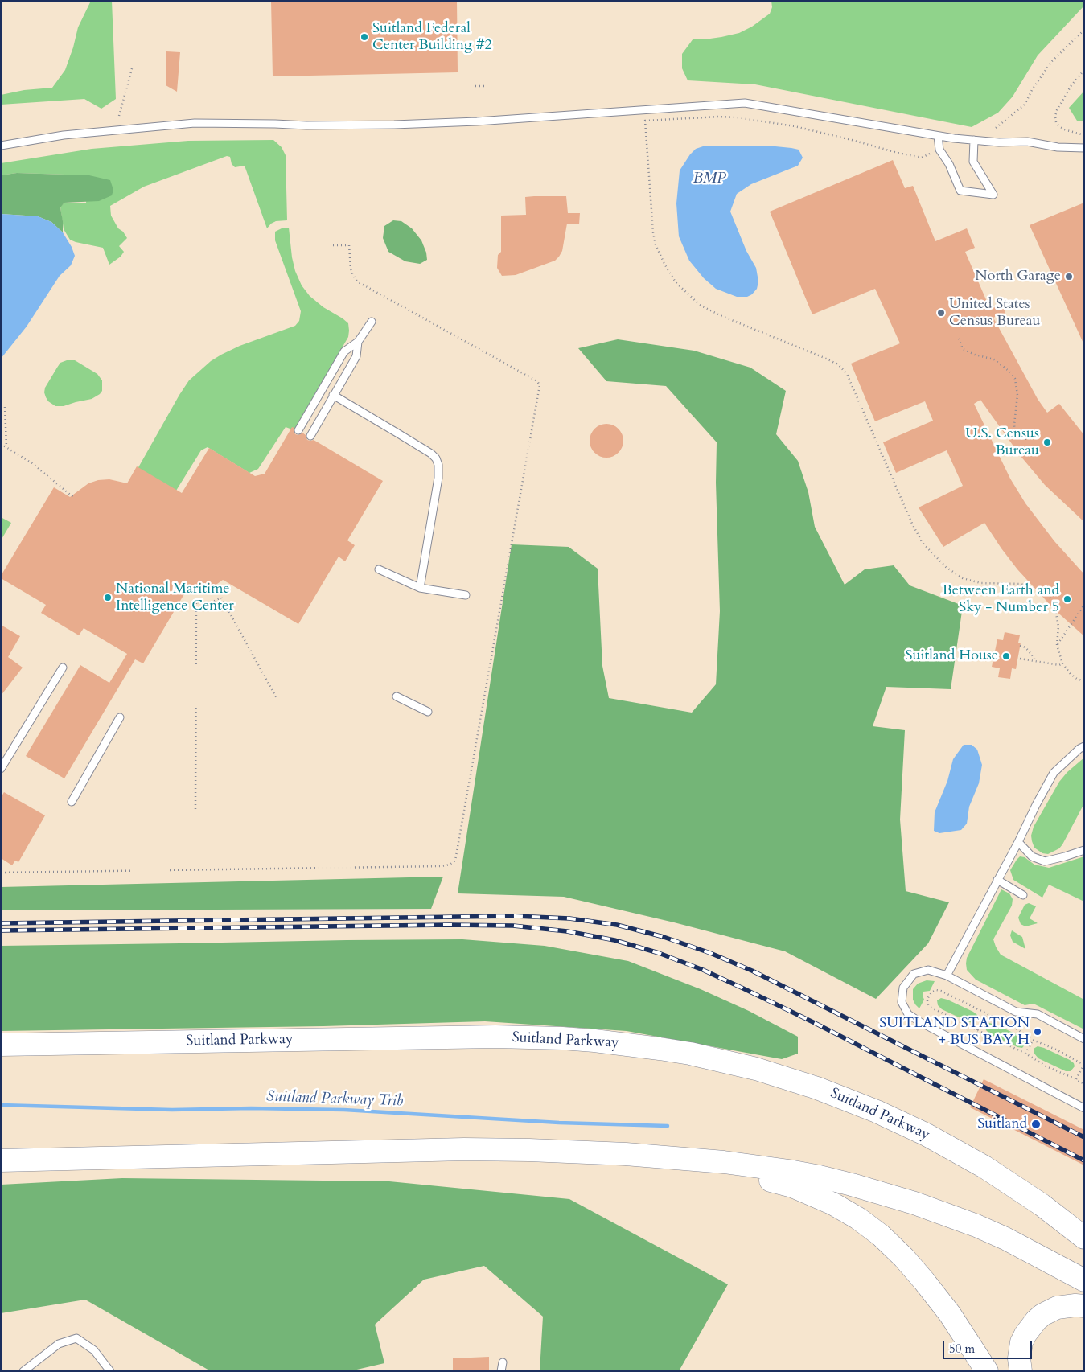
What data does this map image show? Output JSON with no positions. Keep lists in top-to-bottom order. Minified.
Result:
{"streets":{"highway":["Suitland Parkway"]},"water":["BMP","Suitland Parkway Trib"],"places":["Suitland Federal Center Building #2","North Garage","United States Census Bureau","U.S. Census Bureau","National Maritime Intelligence Center","Between Earth and Sky - Number 5","Suitland House","SUITLAND STATION + BUS BAY H","Suitland"],"scale_bar":"50 m"}
